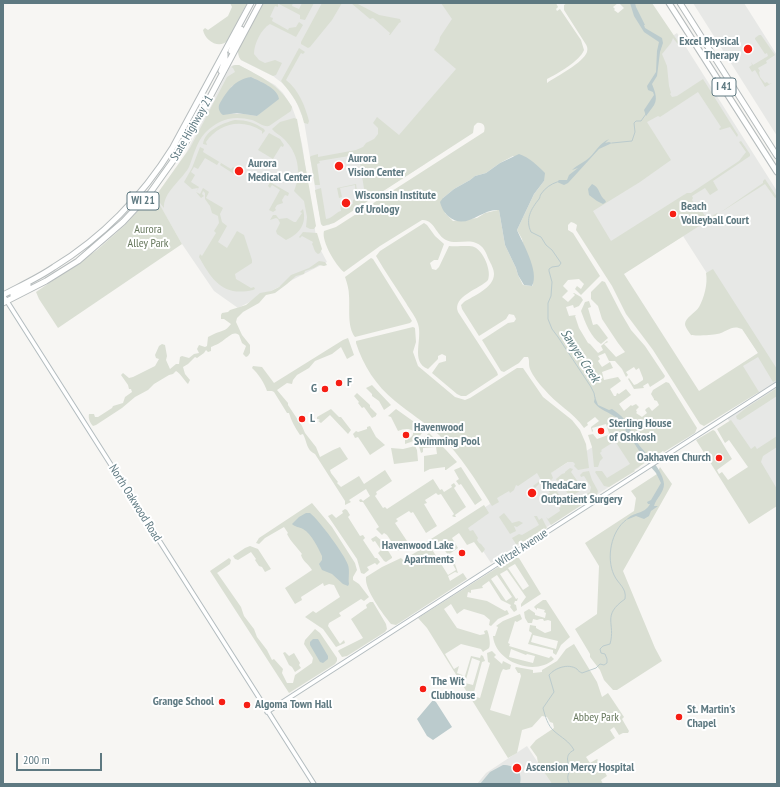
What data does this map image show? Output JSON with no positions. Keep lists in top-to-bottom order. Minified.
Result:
{"streets":{"highway":["I 41","State Highway 21","WI 21"],"main road":["North Oakwood Road","Witzel Avenue"]},"crossings":[["State Highway 21","North Oakwood Road"],["North Oakwood Road","Witzel Avenue"]],"water":["Sawyer Creek"],"parks":["Aurora Alley Park","Abbey Park"],"places":["Excel Physical Therapy","Aurora Vision Center","Aurora Medical Center","Wisconsin Institute of Urology","Beach Volleyball Court","F","G","L","Sterling House of Oshkosh","Havenwood Swimming Pool","Oakhaven Church","ThedaCare Outpatient Surgery","Havenwood Lake Apartments","The Wit Clubhouse","Grange School","Algoma Town Hall","St. Martin's Chapel","Ascension Mercy Hospital"],"scale_bar":"200 m"}
